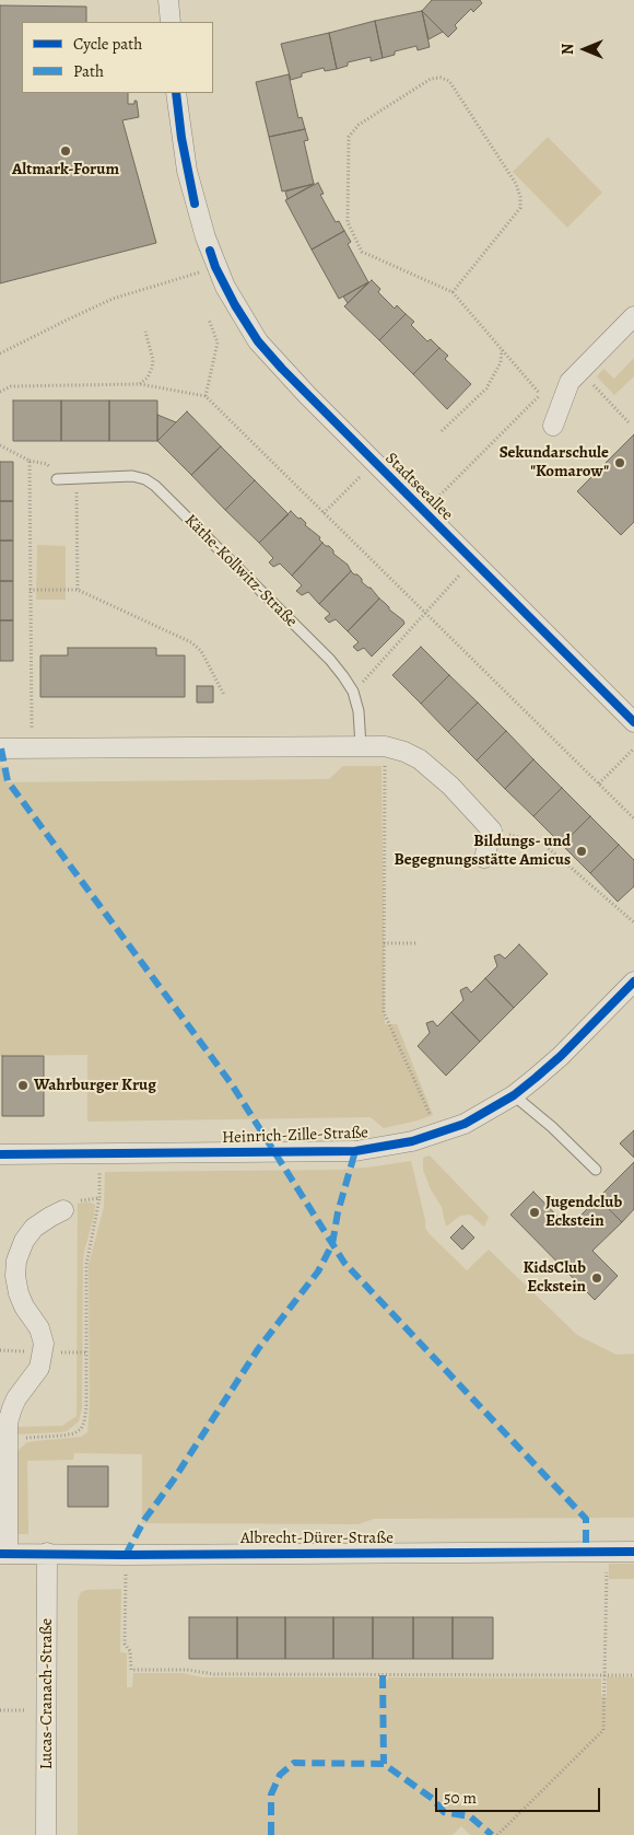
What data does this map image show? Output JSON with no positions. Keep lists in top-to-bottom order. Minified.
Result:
{"streets":{"street":["Stadtseeallee","Heinrich-Zille-Straße","Albrecht-Dürer-Straße","Lucas-Cranach-Straße"],"lane":["Käthe-Kollwitz-Straße"]},"crossings":[["Albrecht-Dürer-Straße","Lucas-Cranach-Straße"]],"places":["Altmark-Forum","Sekundarschule \"Komarow\"","Bildungs- und Begegnungsstätte Amicus","Wahrburger Krug","Jugendclub Eckstein","KidsClub Eckstein"],"legend":["Cycle path","Path"],"scale_bar":"50 m","north":"left"}
